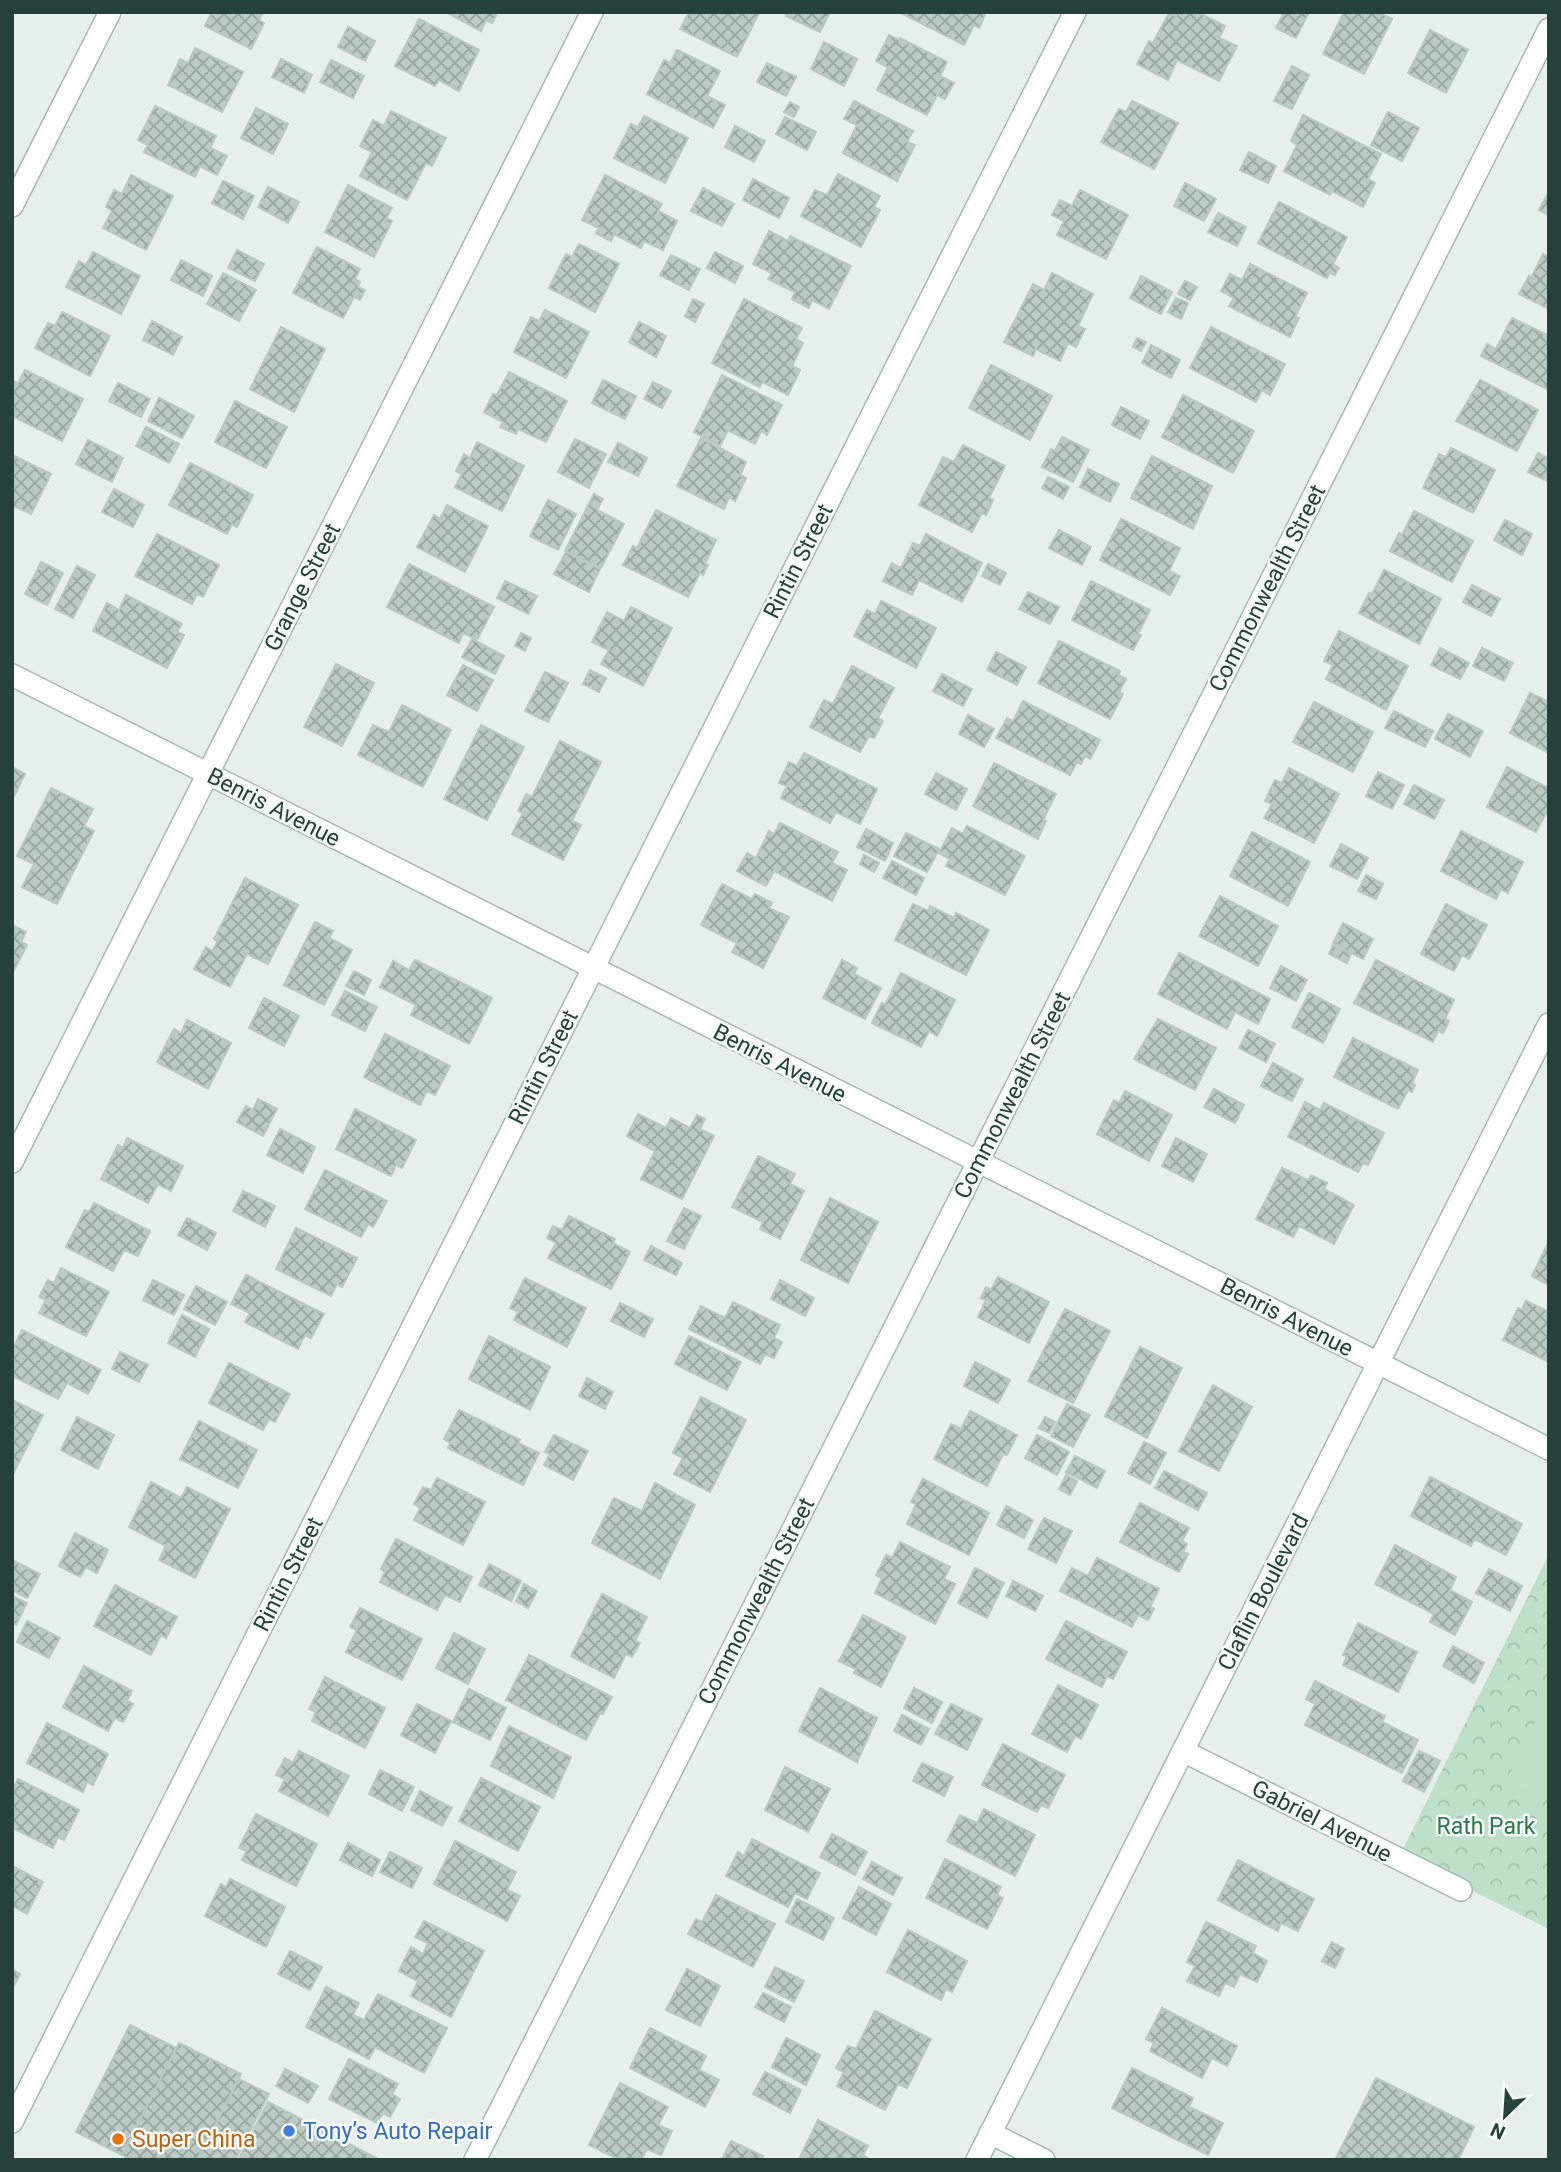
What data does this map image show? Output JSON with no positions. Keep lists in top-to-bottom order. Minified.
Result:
{"streets":{"street":["Rintin Street","Grange Street","Commonwealth Street","Benris Avenue","Claflin Boulevard","Gabriel Avenue"]},"crossings":[["Rintin Street","Benris Avenue"],["Grange Street","Benris Avenue"],["Commonwealth Street","Benris Avenue"],["Benris Avenue","Claflin Boulevard"],["Claflin Boulevard","Gabriel Avenue"]],"parks":["Rath Park"],"places":["Tony’s Auto Repair","Super China"],"north":"bottom left"}
